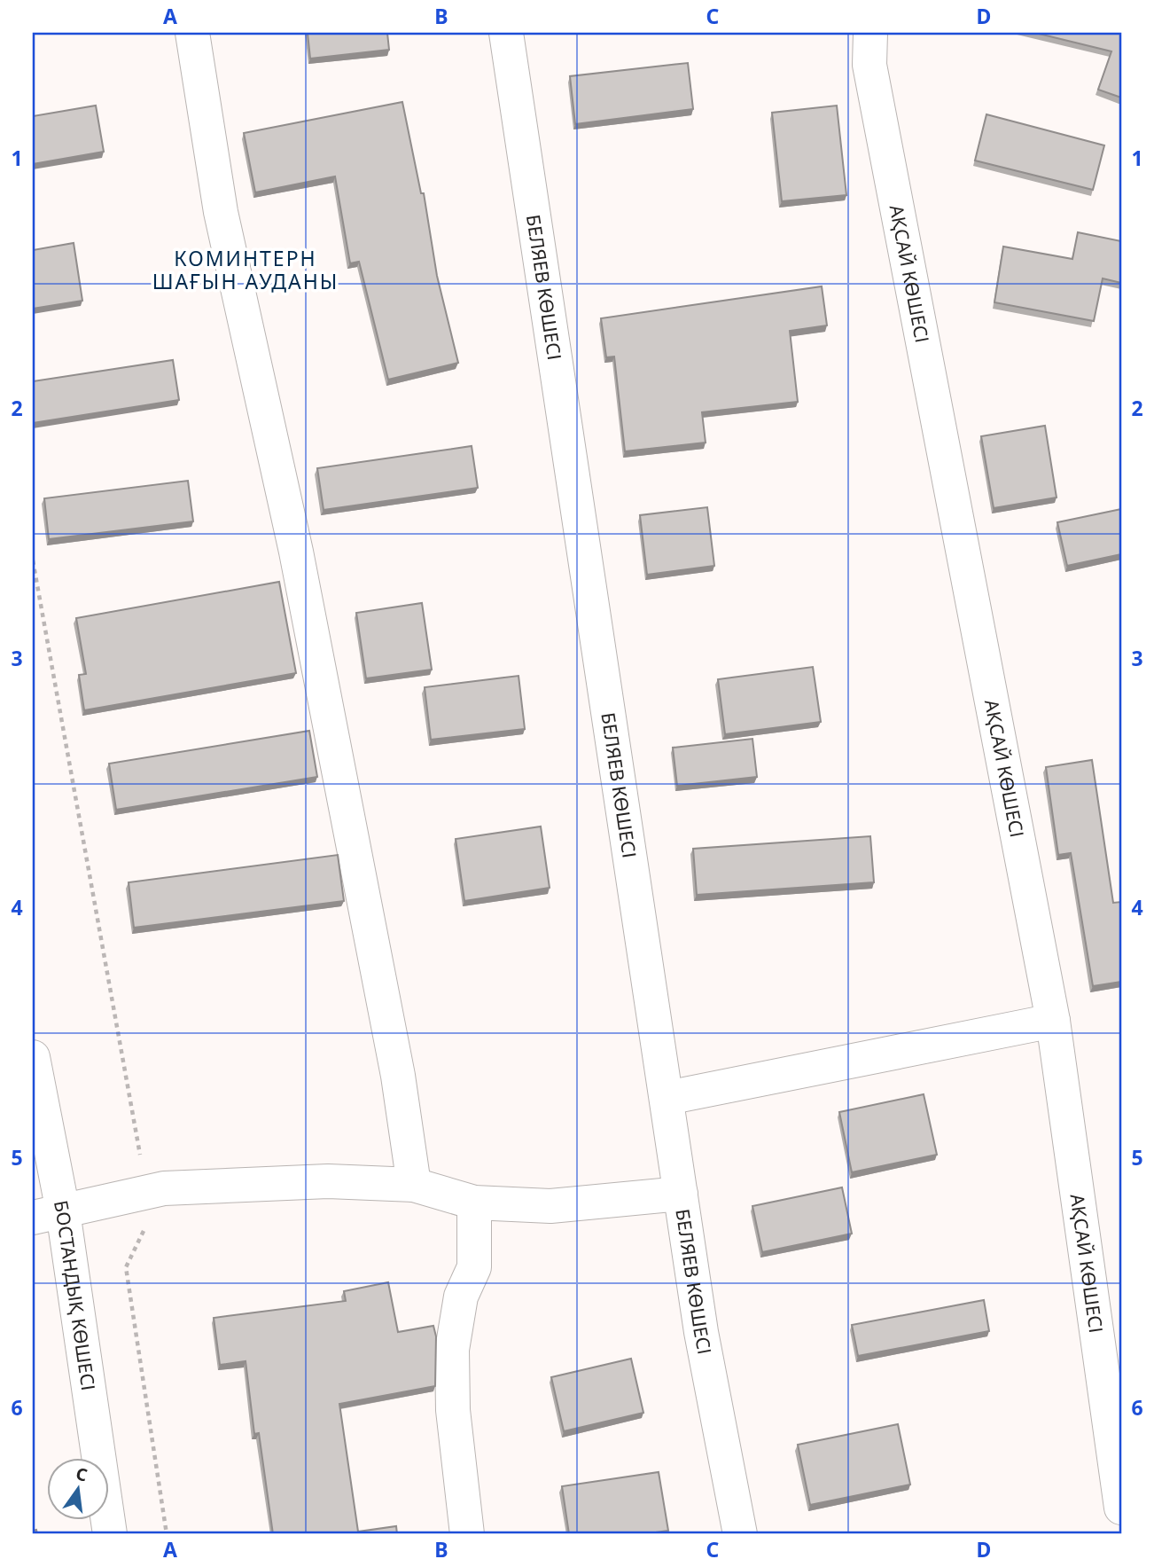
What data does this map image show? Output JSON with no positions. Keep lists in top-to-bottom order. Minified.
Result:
{"streets":{"street":["АҚСАЙ КӨШЕСІ","БЕЛЯЕВ КӨШЕСІ","БОСТАНДЫҚ КӨШЕСІ"]},"districts":["КОМИНТЕРН ШАҒЫН АУДАНЫ"],"north":"top","grid":{"columns":["A","B","C","D"],"rows":["1","2","3","4","5","6"]}}
